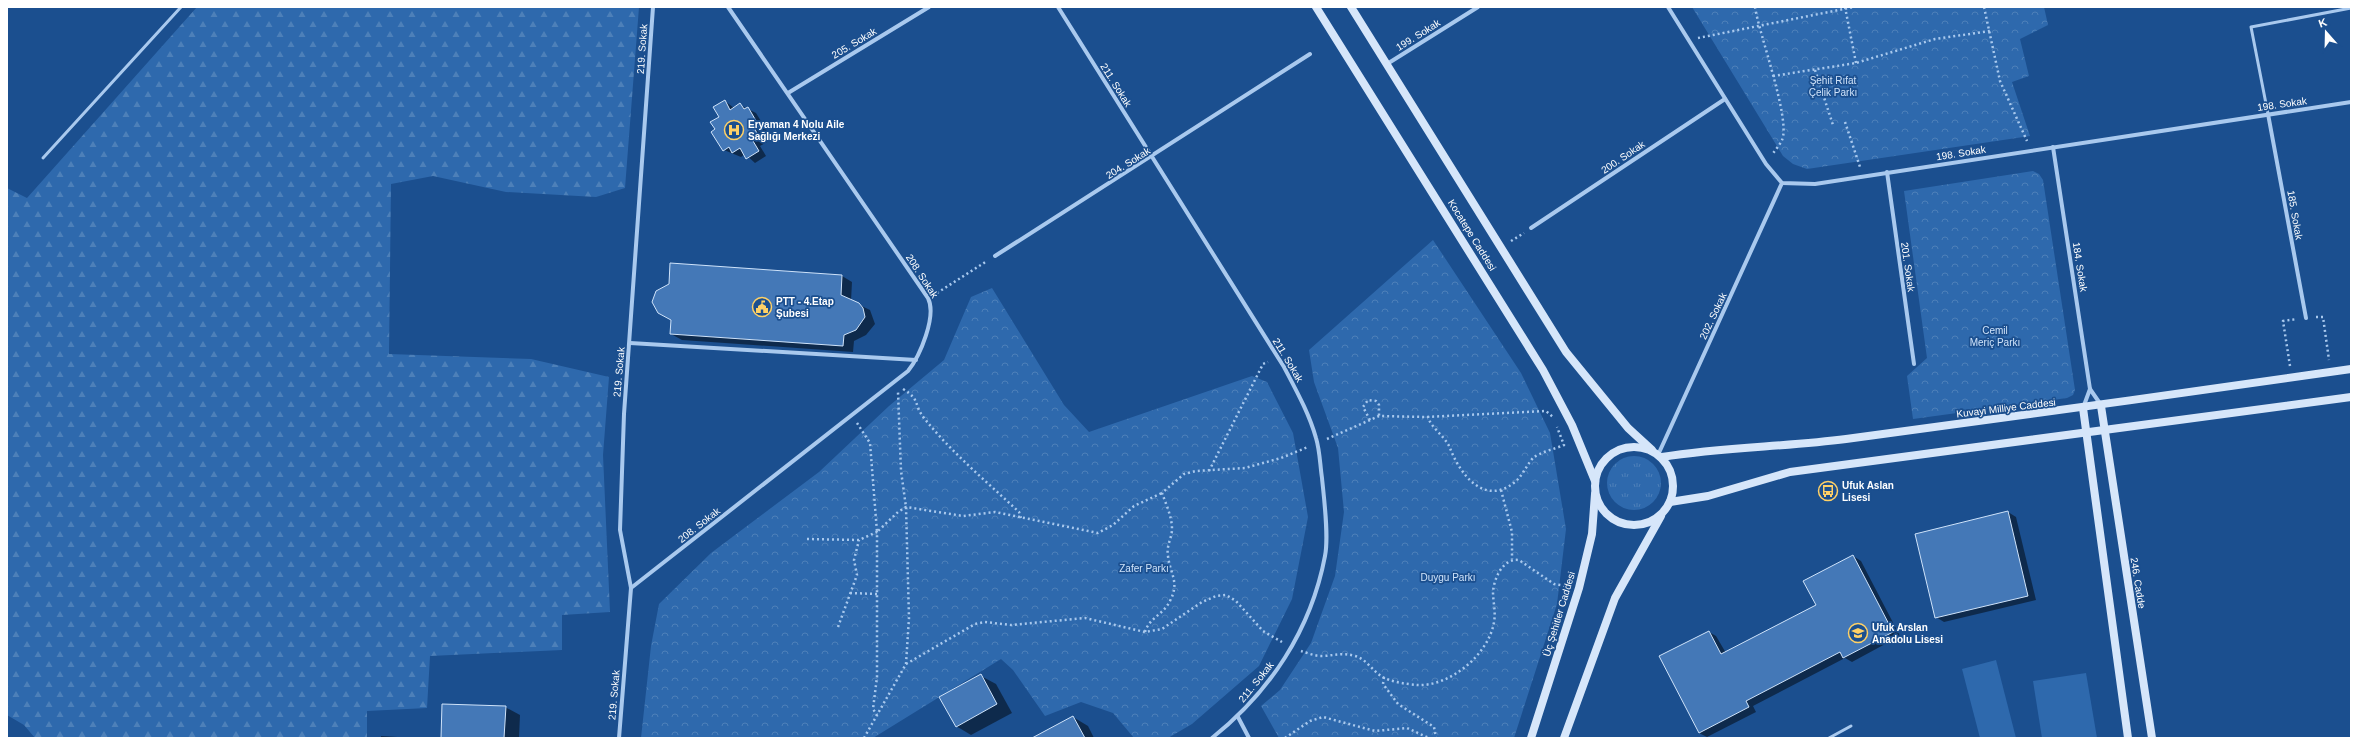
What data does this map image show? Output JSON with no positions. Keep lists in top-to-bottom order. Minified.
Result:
{"streets":{"main road":["Kocatepe Caddesi","Kuvayi Milliye Caddesi","246. Cadde","Üç Şehitler Caddesi"],"street":["199. Sokak","205. Sokak","219. Sokak","211. Sokak","198. Sokak","200. Sokak","204. Sokak","185. Sokak","201. Sokak","184. Sokak","208. Sokak","202. Sokak"]},"crossings":[["199. Sokak","Kocatepe Caddesi"],["205. Sokak","208. Sokak"],["219. Sokak","208. Sokak"],["211. Sokak","204. Sokak"],["198. Sokak","185. Sokak"],["198. Sokak","201. Sokak"],["198. Sokak","184. Sokak"],["198. Sokak","202. Sokak"],["Kocatepe Caddesi","202. Sokak"],["Kocatepe Caddesi","Kuvayi Milliye Caddesi"],["Kocatepe Caddesi","Üç Şehitler Caddesi"],["184. Sokak","Kuvayi Milliye Caddesi"],["184. Sokak","246. Cadde"],["202. Sokak","Kuvayi Milliye Caddesi"],["202. Sokak","Üç Şehitler Caddesi"],["Kuvayi Milliye Caddesi","246. Cadde"],["Kuvayi Milliye Caddesi","Üç Şehitler Caddesi"]],"parks":["Şehit Rıfat Çelik Parkı","Cemil Meriç Parkı","Zafer Parkı","Duygu Parkı"],"places":{"hospital":["Eryaman 4 Nolu Aile Sağlığı Merkezi"],"public building":["PTT - 4.Etap Şubesi"],"bus stop":["Ufuk Aslan Lisesi"],"school or university":["Ufuk Arslan Anadolu Lisesi"]},"north":"top"}
